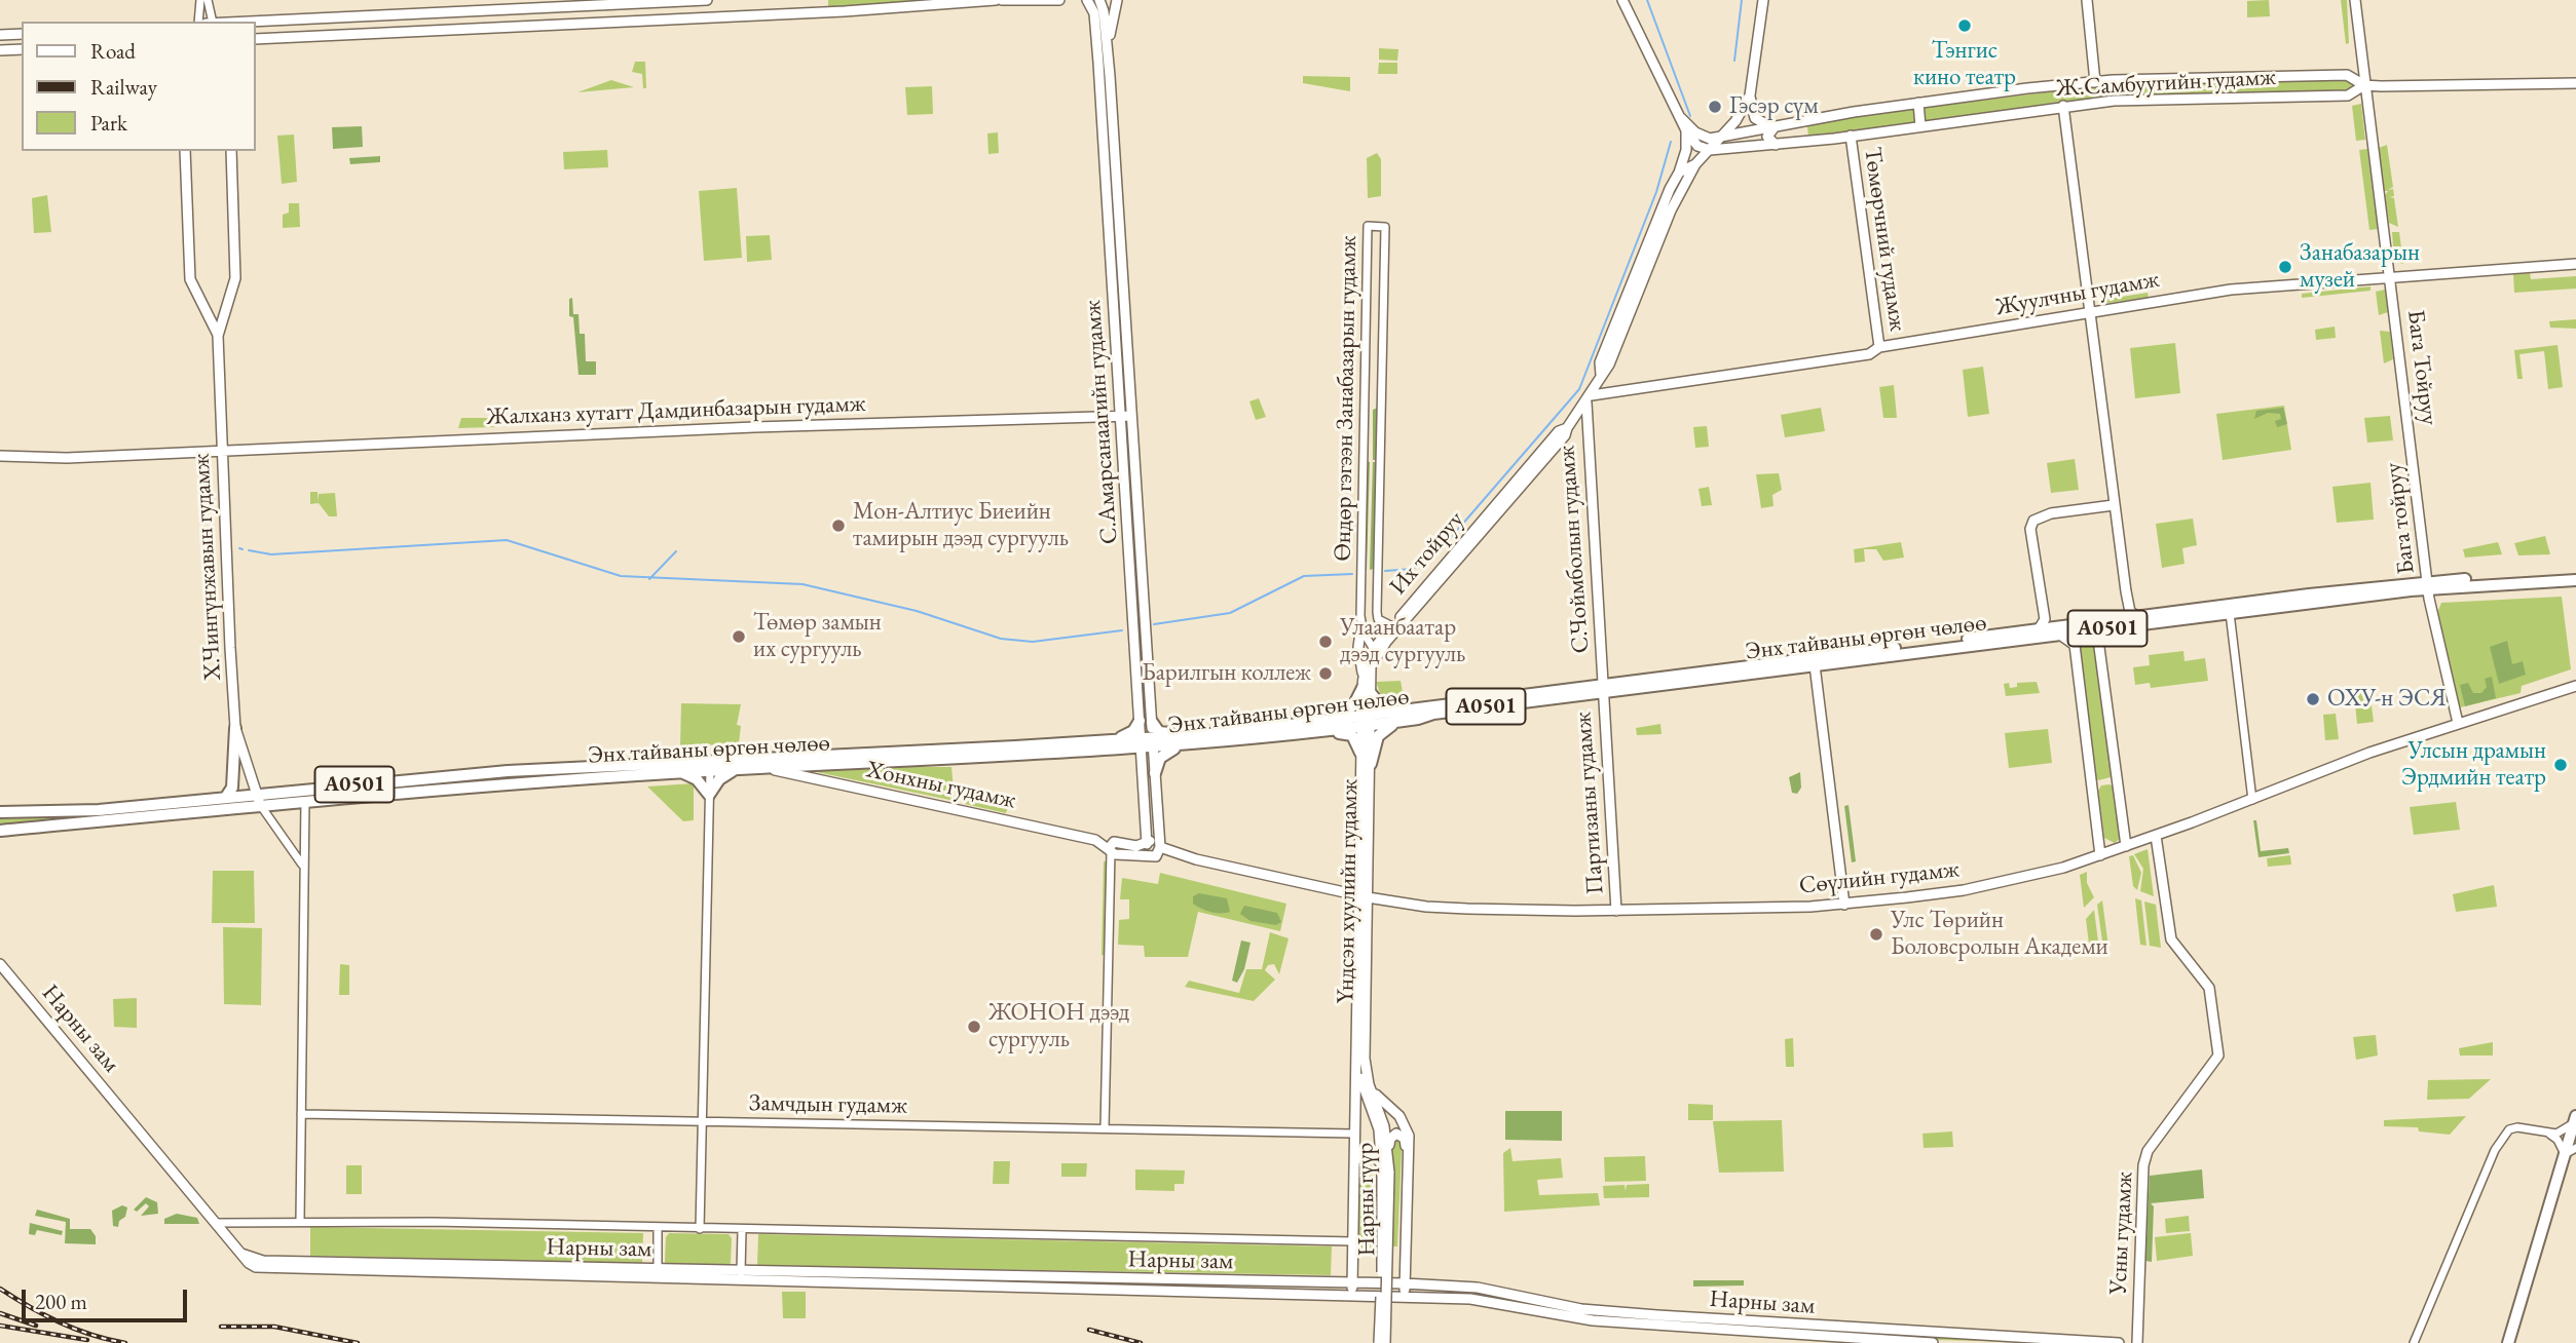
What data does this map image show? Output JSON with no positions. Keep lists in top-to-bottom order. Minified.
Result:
{"streets":{"highway":["A0501","Энх тайваны өргөн чөлөө"],"main road":["Ж.Самбуугийн гудамж","Төмөрчний гудамж","Жуулчны гудамж","Бага Тойруу","Жалханз хутагт Дамдинбазарын гудамж","С.Амарсанаагийн гудамж","Бага тойруу","С.Чоймболын гудамж","Их тойруу","Х.Чингүнжавын гудамж","Хонхны гудамж","Партизаны гудамж","Сөүлийн гудамж","Үндсэн хуулийн гудамж","Нарны зам","Нарны гүүр","Усны гудамж"],"street":["Өндөр гэгээн Занабазарын гудамж","Замчдын гудамж"]},"crossings":[["Ж.Самбуугийн гудамж","Төмөрчний гудамж"],["Ж.Самбуугийн гудамж","Бага Тойруу"],["Ж.Самбуугийн гудамж","Их тойруу"],["Төмөрчний гудамж","Жуулчны гудамж"],["Жуулчны гудамж","Бага Тойруу"],["Жуулчны гудамж","С.Чоймболын гудамж"],["Жуулчны гудамж","Их тойруу"],["Бага Тойруу","Бага тойруу"],["Өндөр гэгээн Занабазарын гудамж","Их тойруу"],["Жалханз хутагт Дамдинбазарын гудамж","С.Амарсанаагийн гудамж"],["Жалханз хутагт Дамдинбазарын гудамж","Х.Чингүнжавын гудамж"],["С.Амарсанаагийн гудамж","Энх тайваны өргөн чөлөө"],["С.Амарсанаагийн гудамж","Сөүлийн гудамж"],["Бага тойруу","Энх тайваны өргөн чөлөө"],["Бага тойруу","Сөүлийн гудамж"],["С.Чоймболын гудамж","Их тойруу"],["С.Чоймболын гудамж","Энх тайваны өргөн чөлөө"],["С.Чоймболын гудамж","Партизаны гудамж"],["Их тойруу","Энх тайваны өргөн чөлөө"],["Их тойруу","Үндсэн хуулийн гудамж"],["Х.Чингүнжавын гудамж","Энх тайваны өргөн чөлөө"],["Энх тайваны өргөн чөлөө","Хонхны гудамж"],["Энх тайваны өргөн чөлөө","Партизаны гудамж"],["Энх тайваны өргөн чөлөө","Үндсэн хуулийн гудамж"],["Хонхны гудамж","Сөүлийн гудамж"],["Партизаны гудамж","Сөүлийн гудамж"],["Сөүлийн гудамж","Үндсэн хуулийн гудамж"],["Сөүлийн гудамж","Усны гудамж"],["Үндсэн хуулийн гудамж","Нарны гүүр"]],"places":["Тэнгис кино театр","Гэсэр сүм","Занабазарын музей","Мон-Алтиус Биеийн тамирын дээд сургууль","Төмөр замын их сургууль","Улаанбаатар дээд сургууль","Барилгын коллеж","ОХУ-н ЭСЯ","Улсын драмын Эрдмийн театр","Улс Төрийн Боловсролын Академи","ЖОНОН дээд сургууль"],"legend":["Road","Railway","Park"],"scale_bar":"200 m"}
